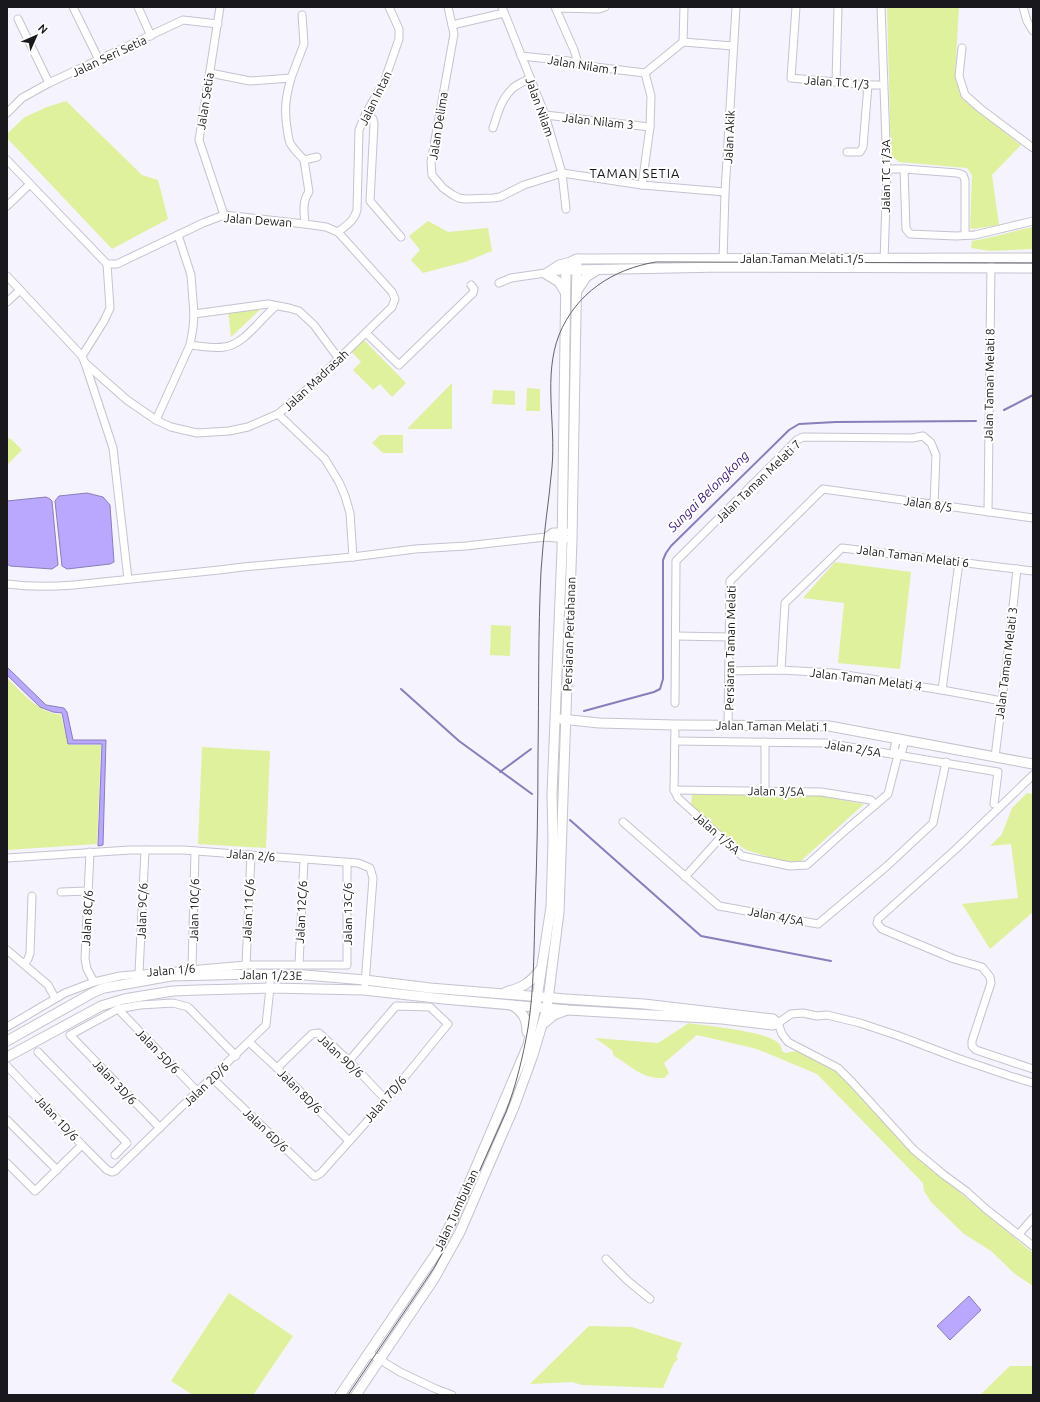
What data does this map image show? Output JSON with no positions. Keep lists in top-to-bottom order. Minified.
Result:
{"streets":{"main road":["Jalan Taman Melati 1/5","Persiaran Pertahanan","Jalan Taman Melati 1","Jalan 1/23E","Jalan Tumbuhan"],"street":["Jalan Seri Setia","Jalan Nilam 1","Jalan TC 1/3","Jalan Intan","Jalan Setia","Jalan Nilam","Jalan Nilam 3","Jalan Delima","Jalan Akik","Jalan TC 1/3A","Jalan Dewan","Jalan Madrasah","Jalan Taman Melati 8","Jalan Taman Melati 7","Jalan 8/5","Jalan Taman Melati 6","Persiaran Taman Melati","Jalan Taman Melati 3","Jalan Taman Melati 4","Jalan 2/5A","Jalan 3/5A","Jalan 1/5A","Jalan 2/6","Jalan 10C/6","Jalan 11C/6","Jalan 9C/6","Jalan 12C/6","Jalan 13C/6","Jalan 4/5A","Jalan 8C/6","Jalan 1/6","Jalan 5D/6","Jalan 9D/6","Jalan 3D/6","Jalan 2D/6","Jalan 8D/6","Jalan 7D/6","Jalan 1D/6","Jalan 6D/6"]},"crossings":[["Jalan Seri Setia","Jalan Setia"],["Jalan Nilam 1","Jalan Nilam"],["Jalan TC 1/3","Jalan TC 1/3A"],["Jalan Intan","Jalan Dewan"],["Jalan Intan","Jalan Madrasah"],["Jalan Setia","Jalan Dewan"],["Jalan Nilam","Jalan Nilam 3"],["Jalan Nilam","Jalan Delima"],["Jalan Akik","Jalan Taman Melati 1/5"],["Jalan TC 1/3A","Jalan Taman Melati 1/5"],["Jalan Dewan","Jalan Madrasah"],["Jalan Taman Melati 1/5","Jalan Taman Melati 8"],["Jalan Taman Melati 1/5","Persiaran Pertahanan"],["Jalan Taman Melati 8","Jalan 8/5"],["Jalan Taman Melati 7","Jalan 8/5"],["Jalan 8/5","Persiaran Taman Melati"],["Jalan Taman Melati 6","Jalan Taman Melati 3"],["Jalan Taman Melati 6","Jalan Taman Melati 4"],["Persiaran Pertahanan","Jalan Taman Melati 1"],["Persiaran Pertahanan","Jalan 1/23E"],["Persiaran Pertahanan","Jalan Tumbuhan"],["Persiaran Taman Melati","Jalan Taman Melati 4"],["Persiaran Taman Melati","Jalan Taman Melati 1"],["Jalan Taman Melati 3","Jalan Taman Melati 4"],["Jalan Taman Melati 3","Jalan Taman Melati 1"],["Jalan Taman Melati 1","Jalan 1/5A"],["Jalan 2/5A","Jalan 1/5A"],["Jalan 2/5A","Jalan 4/5A"],["Jalan 3/5A","Jalan 1/5A"],["Jalan 2/6","Jalan 10C/6"],["Jalan 2/6","Jalan 11C/6"],["Jalan 2/6","Jalan 9C/6"],["Jalan 2/6","Jalan 12C/6"],["Jalan 2/6","Jalan 13C/6"],["Jalan 2/6","Jalan 8C/6"],["Jalan 2/6","Jalan 1/23E"],["Jalan 10C/6","Jalan 1/6"],["Jalan 11C/6","Jalan 1/6"],["Jalan 9C/6","Jalan 1/6"],["Jalan 12C/6","Jalan 1/6"],["Jalan 13C/6","Jalan 1/6"],["Jalan 8C/6","Jalan 1/6"],["Jalan 1/23E","Jalan 2D/6"],["Jalan 1/23E","Jalan Tumbuhan"],["Jalan 5D/6","Jalan 3D/6"],["Jalan 5D/6","Jalan 2D/6"],["Jalan 9D/6","Jalan 8D/6"],["Jalan 9D/6","Jalan 7D/6"],["Jalan 3D/6","Jalan 2D/6"],["Jalan 2D/6","Jalan 8D/6"],["Jalan 2D/6","Jalan 1D/6"],["Jalan 2D/6","Jalan 6D/6"],["Jalan 8D/6","Jalan 7D/6"],["Jalan 7D/6","Jalan 6D/6"]],"districts":["TAMAN SETIA"],"water":["Sungai Belongkong"],"north":"top right"}
